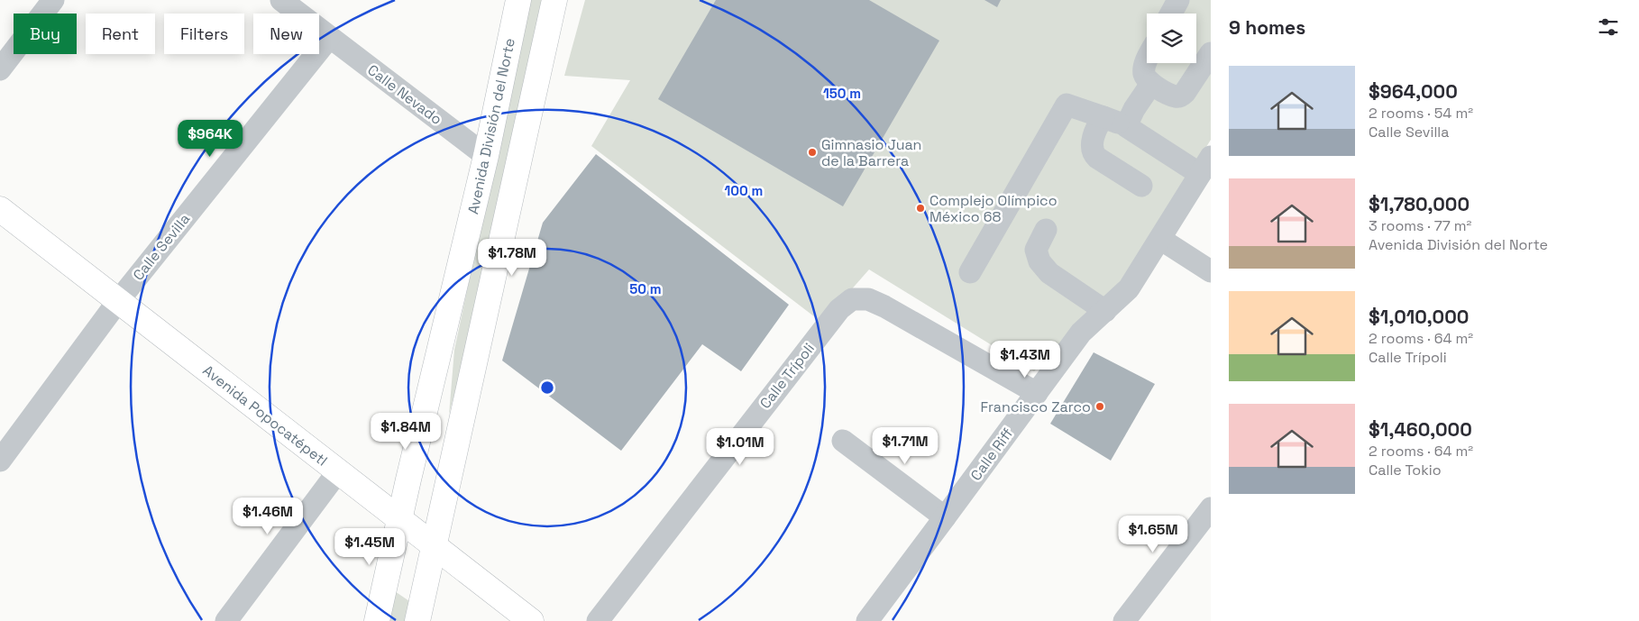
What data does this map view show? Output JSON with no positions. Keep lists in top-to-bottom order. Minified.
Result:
{"streets":{"main road":["Avenida División del Norte","Avenida Popocatépetl"],"street":["Calle Nevado","Calle Sevilla","Calle Trípoli","Calle Riff"]},"crossings":[["Calle Nevado","Avenida División del Norte"],["Calle Nevado","Calle Sevilla"],["Avenida División del Norte","Avenida Popocatépetl"],["Calle Sevilla","Avenida Popocatépetl"],["Calle Trípoli","Calle Riff"]],"places":["Gimnasio Juan de la Barrera","Complejo Olímpico México 68","Francisco Zarco"],"page":{"heading":"9 homes","chip":["Buy","Rent","Filters","New"],"list":[{"name":"$964,000","note":"2 rooms · 54 m² · Calle Sevilla"},{"name":"$1,780,000","note":"3 rooms · 77 m² · Avenida División del Norte"},{"name":"$1,010,000","note":"2 rooms · 64 m² · Calle Trípoli"},{"name":"$1,460,000","note":"2 rooms · 64 m² · Calle Tokio"}],"price":["$964K","$1.78M","$1.43M","$1.84M","$1.71M","$1.01M","$1.46M","$1.65M","$1.45M"]},"rings":["150 m","100 m","50 m"]}
